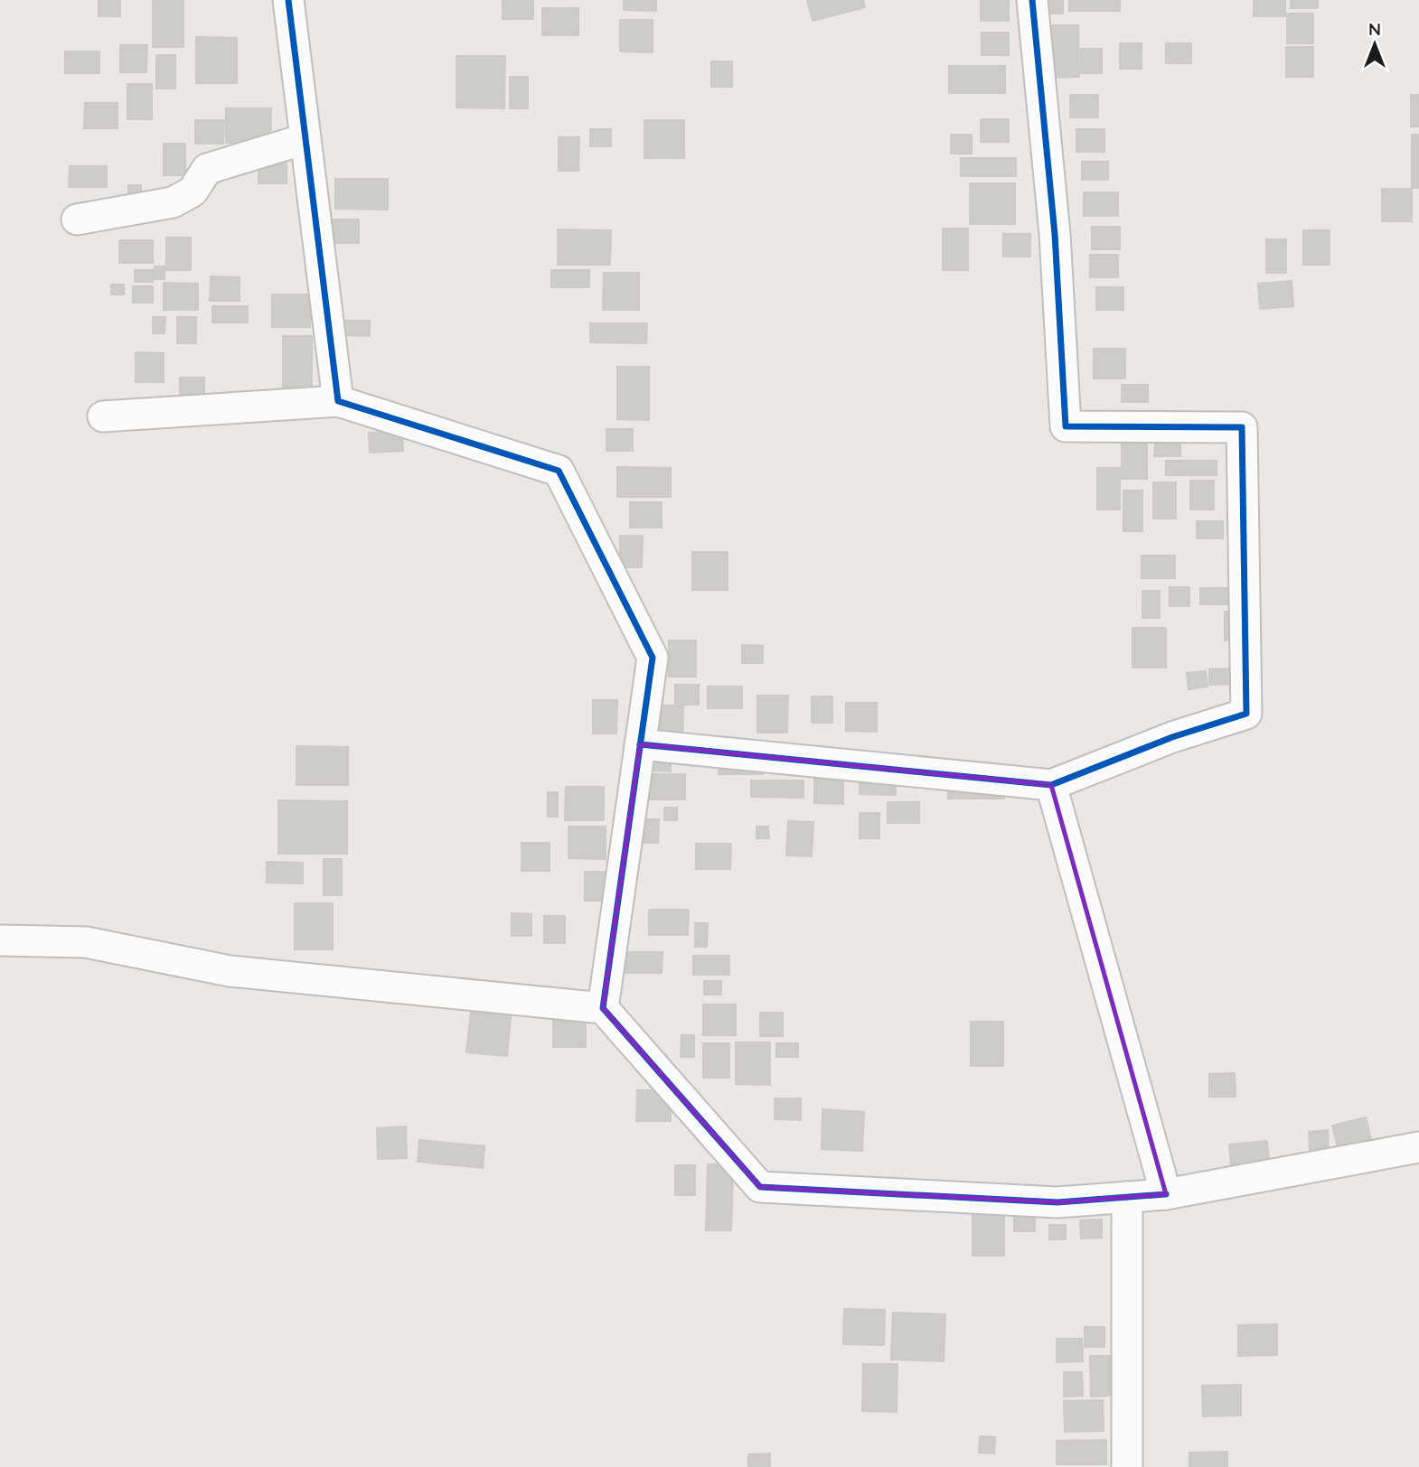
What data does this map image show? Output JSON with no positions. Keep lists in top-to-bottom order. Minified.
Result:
{"north":"top"}
